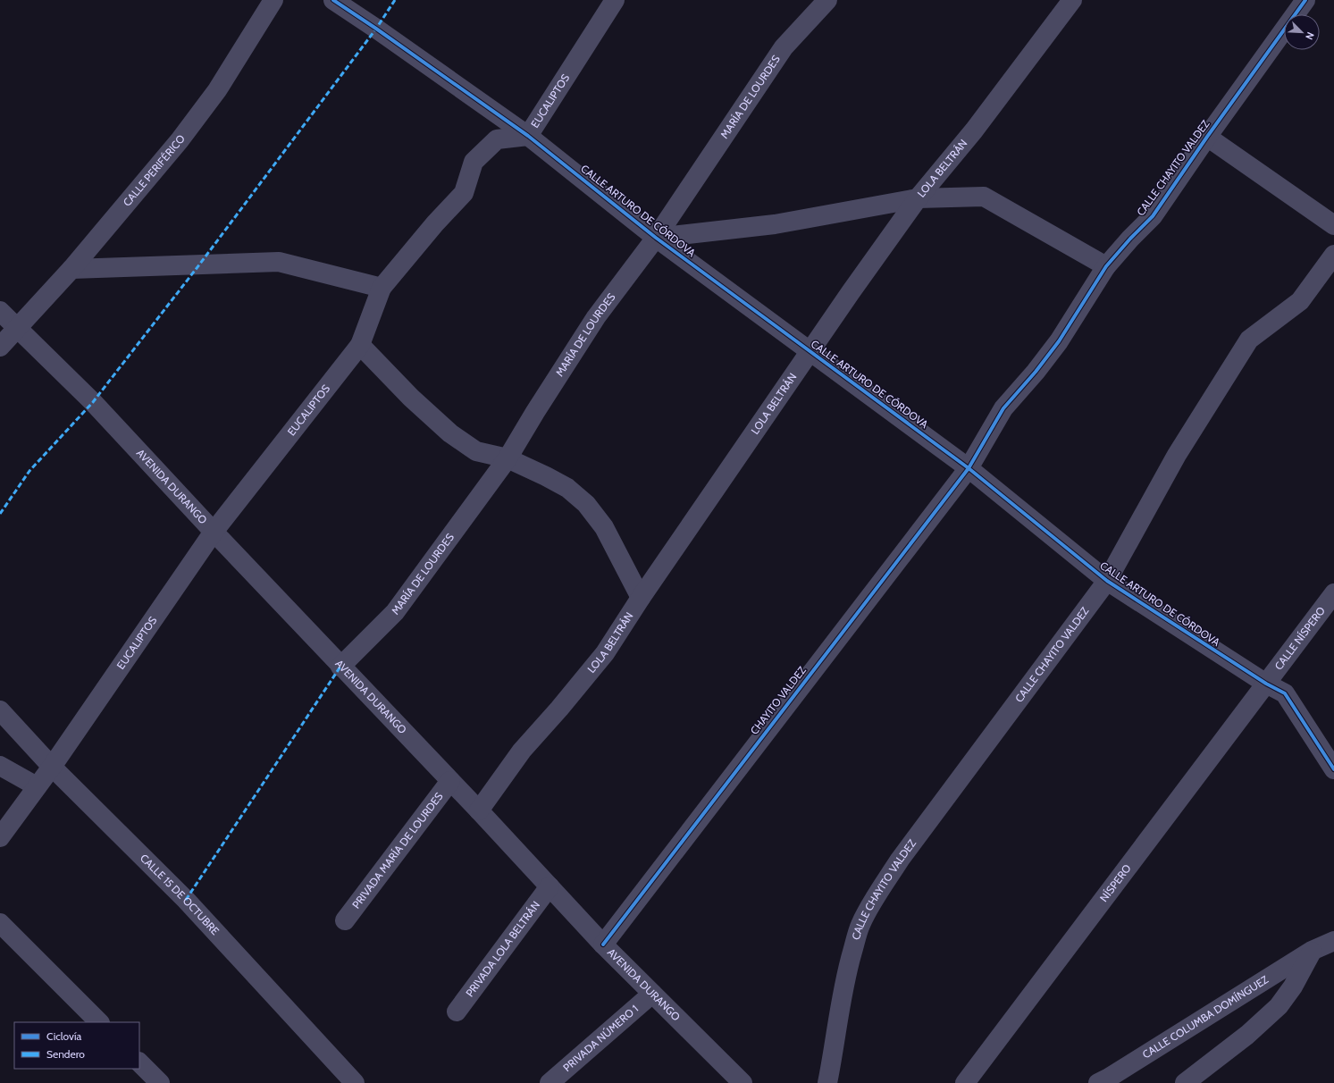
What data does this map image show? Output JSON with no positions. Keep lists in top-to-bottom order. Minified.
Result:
{"streets":{"street":["MARÍA DE LOURDES","EUCALIPTOS","CALLE CHAYITO VALDEZ","LOLA BELTRÁN","CALLE PERIFÉRICO","CALLE ARTURO DE CÓRDOVA","AVENIDA DURANGO","CALLE NÍSPERO","CHAYITO VALDEZ","PRIVADA MARÍA DE LOURDES","NÍSPERO","CALLE 15 DE OCTUBRE","PRIVADA LOLA BELTRÁN","CALLE COLUMBA DOMÍNGUEZ","PRIVADA NÚMERO 1"]},"crossings":[["MARÍA DE LOURDES","CALLE ARTURO DE CÓRDOVA"],["MARÍA DE LOURDES","AVENIDA DURANGO"],["EUCALIPTOS","CALLE ARTURO DE CÓRDOVA"],["EUCALIPTOS","AVENIDA DURANGO"],["EUCALIPTOS","CALLE 15 DE OCTUBRE"],["CALLE CHAYITO VALDEZ","CALLE ARTURO DE CÓRDOVA"],["CALLE CHAYITO VALDEZ","CHAYITO VALDEZ"],["LOLA BELTRÁN","CALLE ARTURO DE CÓRDOVA"],["LOLA BELTRÁN","AVENIDA DURANGO"],["CALLE PERIFÉRICO","AVENIDA DURANGO"],["CALLE ARTURO DE CÓRDOVA","CALLE NÍSPERO"],["CALLE ARTURO DE CÓRDOVA","CHAYITO VALDEZ"],["CALLE ARTURO DE CÓRDOVA","NÍSPERO"],["AVENIDA DURANGO","CHAYITO VALDEZ"],["AVENIDA DURANGO","PRIVADA MARÍA DE LOURDES"],["AVENIDA DURANGO","PRIVADA LOLA BELTRÁN"],["AVENIDA DURANGO","PRIVADA NÚMERO 1"],["CALLE NÍSPERO","NÍSPERO"]],"legend":["Ciclovía","Sendero"],"north":"bottom right"}
